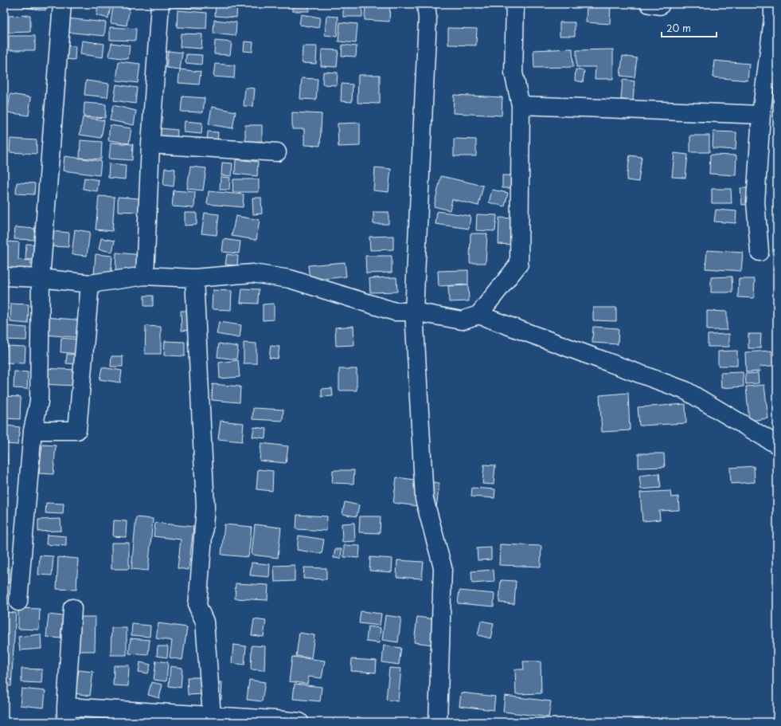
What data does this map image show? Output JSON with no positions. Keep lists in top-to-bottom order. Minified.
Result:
{"scale_bar":"20 m"}
